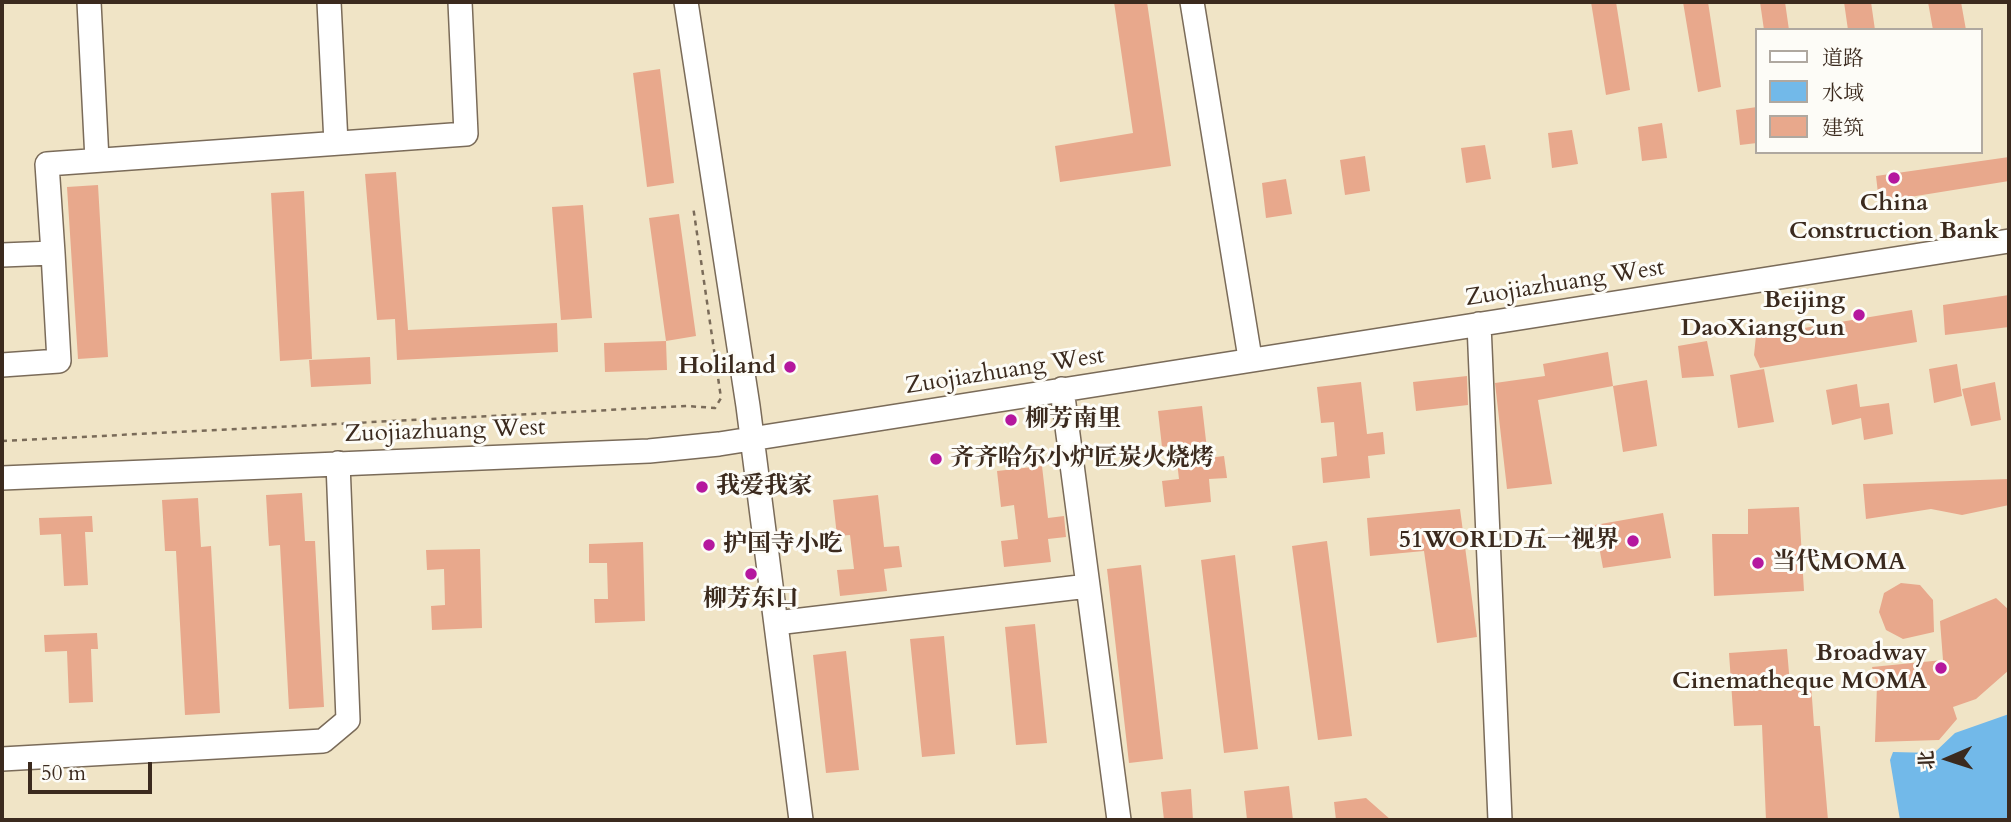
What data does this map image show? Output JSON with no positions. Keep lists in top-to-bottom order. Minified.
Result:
{"streets":{"street":["Zuojiazhuang West"]},"places":["China Construction Bank","Beijing DaoXiangCun","Holiland","柳芳南里","齐齐哈尔小炉匠炭火烧烤","我爱我家","51WORLD五一视界","护国寺小吃","当代MOMA","柳芳东口","Broadway Cinematheque MOMA"],"legend":["道路","水域","建筑"],"scale_bar":"50 m","north":"left"}
